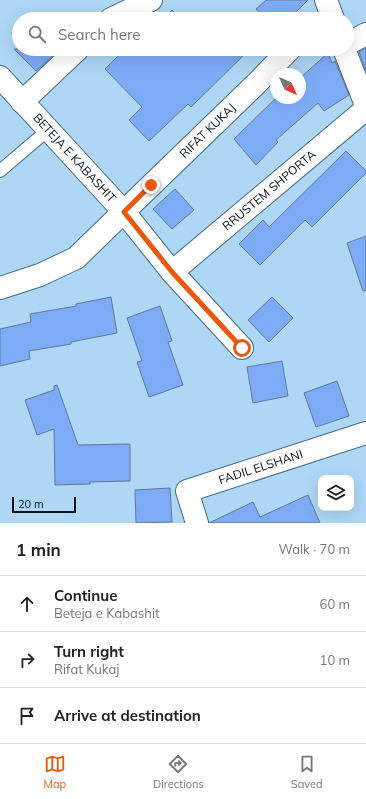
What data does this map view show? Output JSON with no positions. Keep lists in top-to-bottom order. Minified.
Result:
{"streets":{"street":["RIFAT KUKAJ","BETEJA E KABASHIT","RRUSTEM SHPORTA","FADIL ELSHANI"]},"crossings":[["RIFAT KUKAJ","BETEJA E KABASHIT"],["BETEJA E KABASHIT","RRUSTEM SHPORTA"]],"scale_bar":"20 m","north":"bottom right","page":{"search":"Search here","scale":"20 m","heading":["1 min","Walk · 70 m"],"list":[["Continue","Beteja e Kabashit","60 m"],["Turn right","Rifat Kukaj","10 m"],"Arrive at destination"],"nav":["Map","Directions","Saved"]}}
